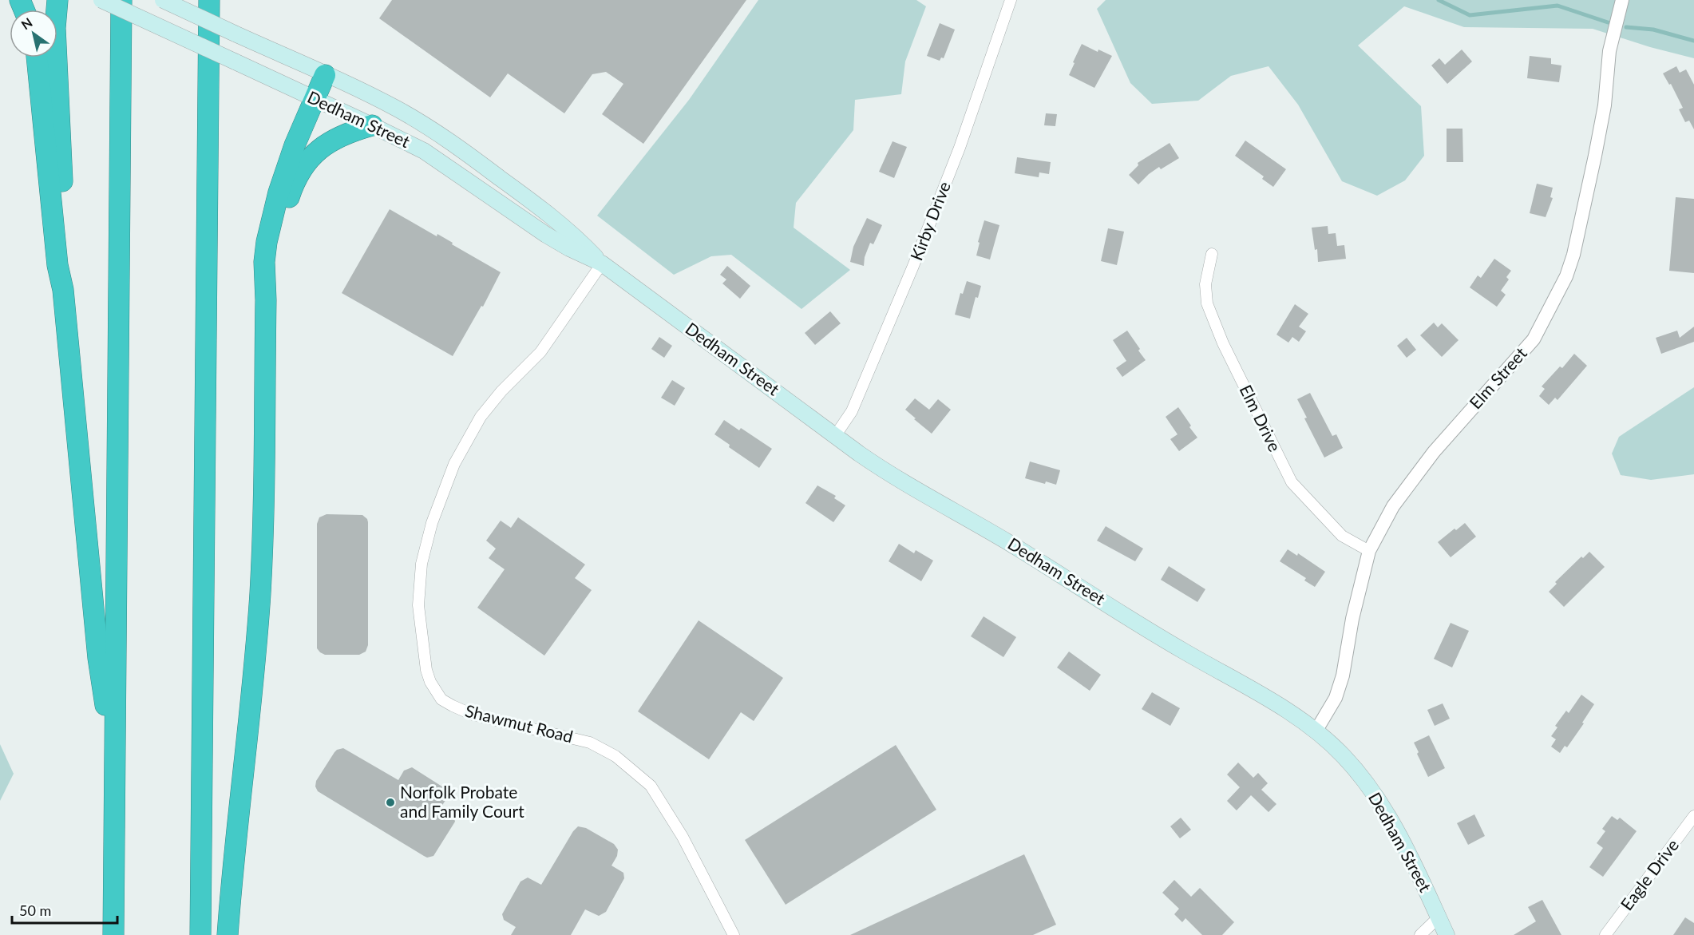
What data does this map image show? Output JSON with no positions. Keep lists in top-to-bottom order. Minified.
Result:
{"streets":{"main road":["Dedham Street"],"street":["Kirby Drive","Elm Street","Elm Drive","Shawmut Road","Eagle Drive"]},"crossings":[["Dedham Street","Kirby Drive"],["Dedham Street","Elm Street"],["Dedham Street","Shawmut Road"],["Elm Street","Elm Drive"]],"places":["Norfolk Probate and Family Court"],"scale_bar":"50 m","north":"top left"}
